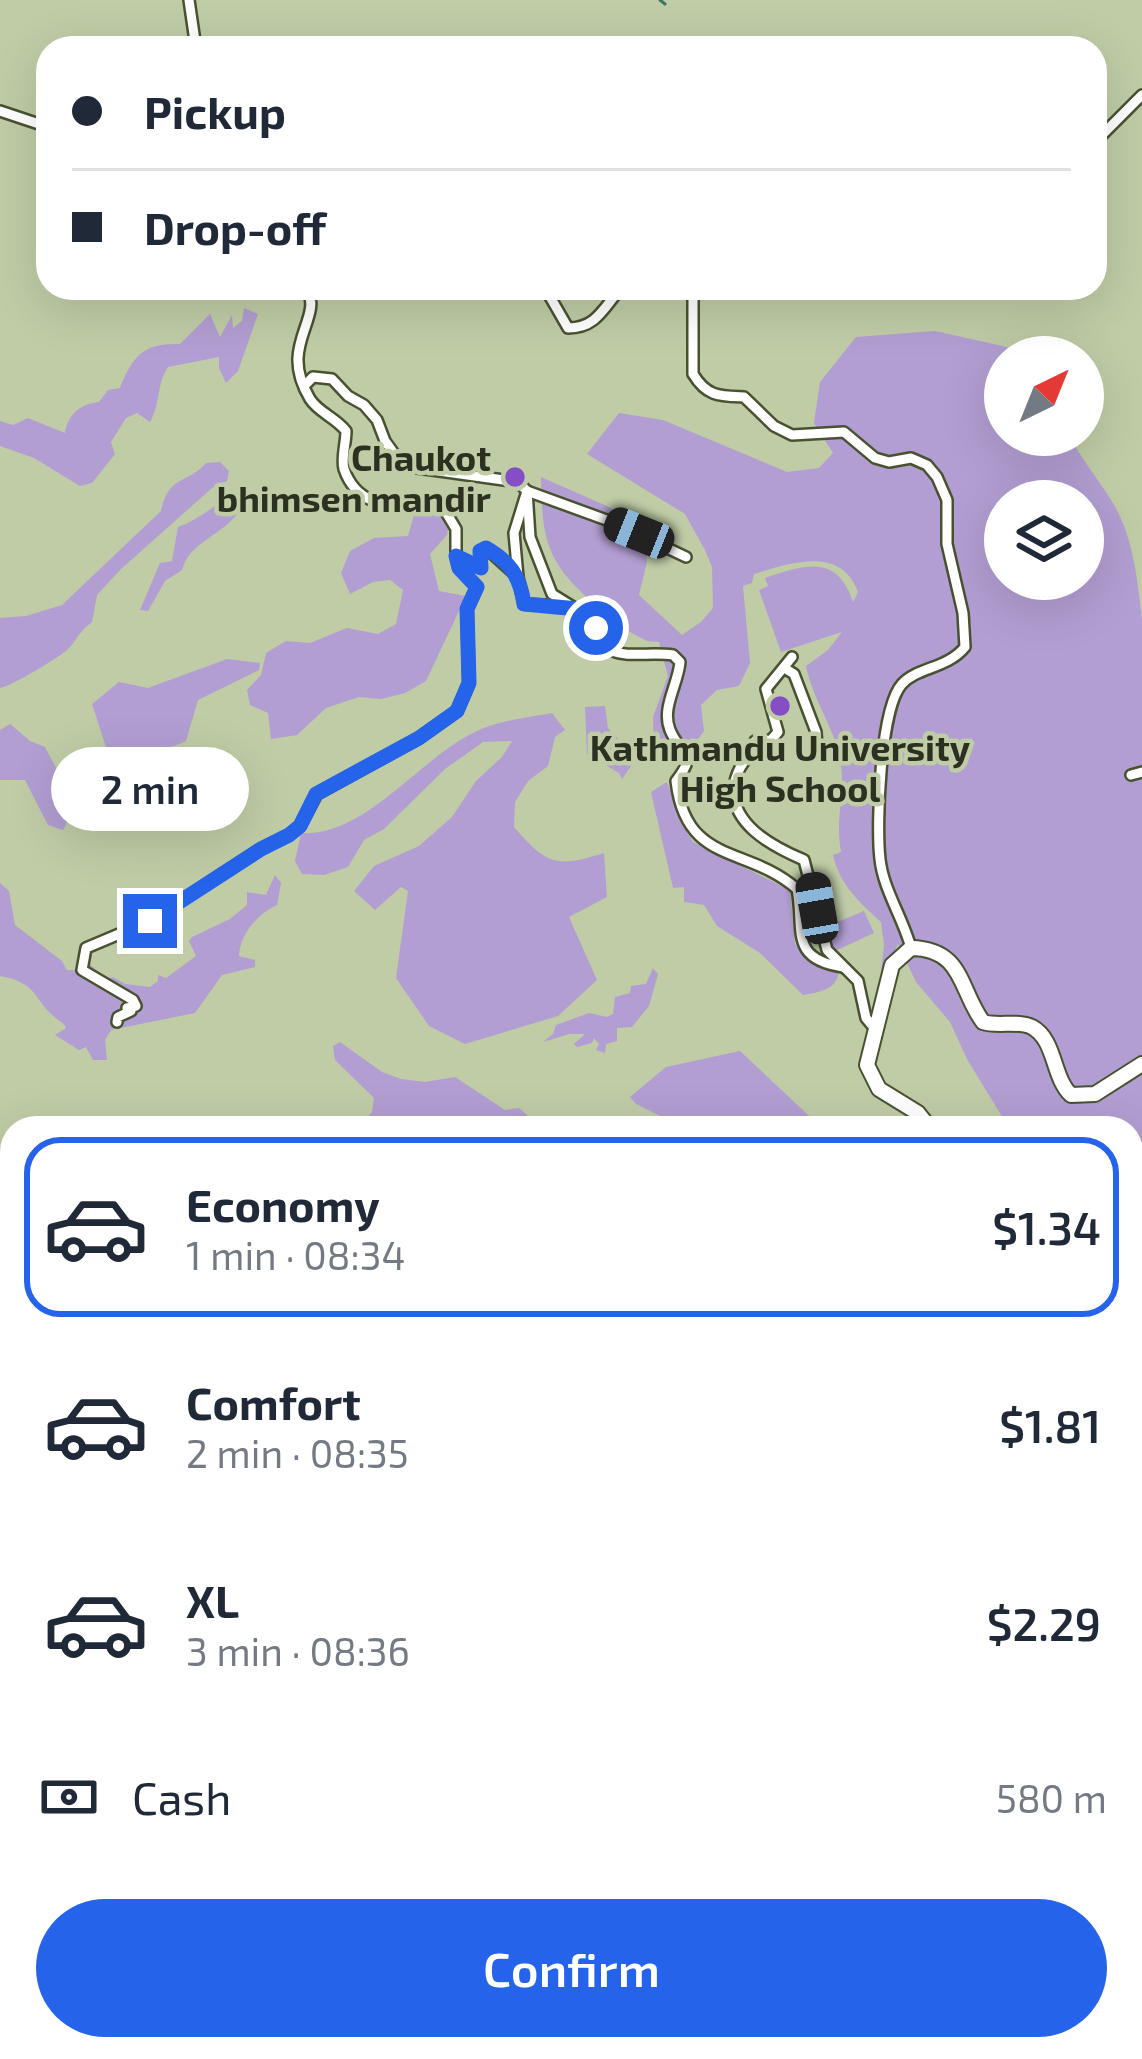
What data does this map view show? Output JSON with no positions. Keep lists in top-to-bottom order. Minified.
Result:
{"places":["Chaukot bhimsen mandir","Kathmandu University High School"],"north":"top right","page":{"banner":["Pickup","Drop-off"],"bubble":"2 min","list":[{"name":"Economy","note":"1 min · 08:34","value":"$1.34"},{"name":"Comfort","note":"2 min · 08:35","value":"$1.81"},{"name":"XL","note":"3 min · 08:36","value":"$2.29"}],"pay":["Cash","580 m"],"buttons":"Confirm"}}
